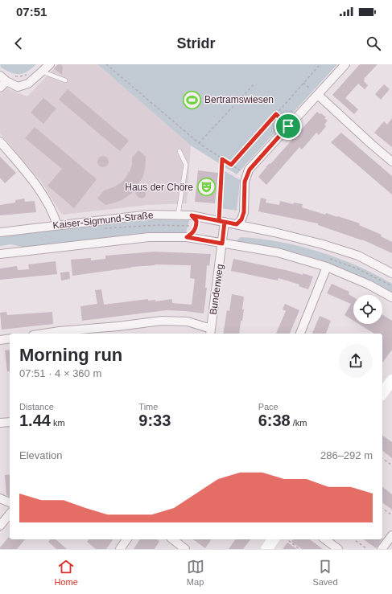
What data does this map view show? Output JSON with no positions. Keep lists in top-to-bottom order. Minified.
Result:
{"streets":{"street":["Kaiser-Sigmund-Straße","Bundenweg"]},"places":{"sports":["Bertramswiesen"],"theatre":["Haus der Chöre"]},"page":{"status":"07:51","header":"Stridr","heading":["Morning run","07:51 · 4 × 360 m"],"stats":[["Distance","1.44 km"],["Time","9:33"],["Pace","6:38 /km"]],"chart":["Elevation","286–292 m"],"tabs":["Home","Map","Saved"]}}
